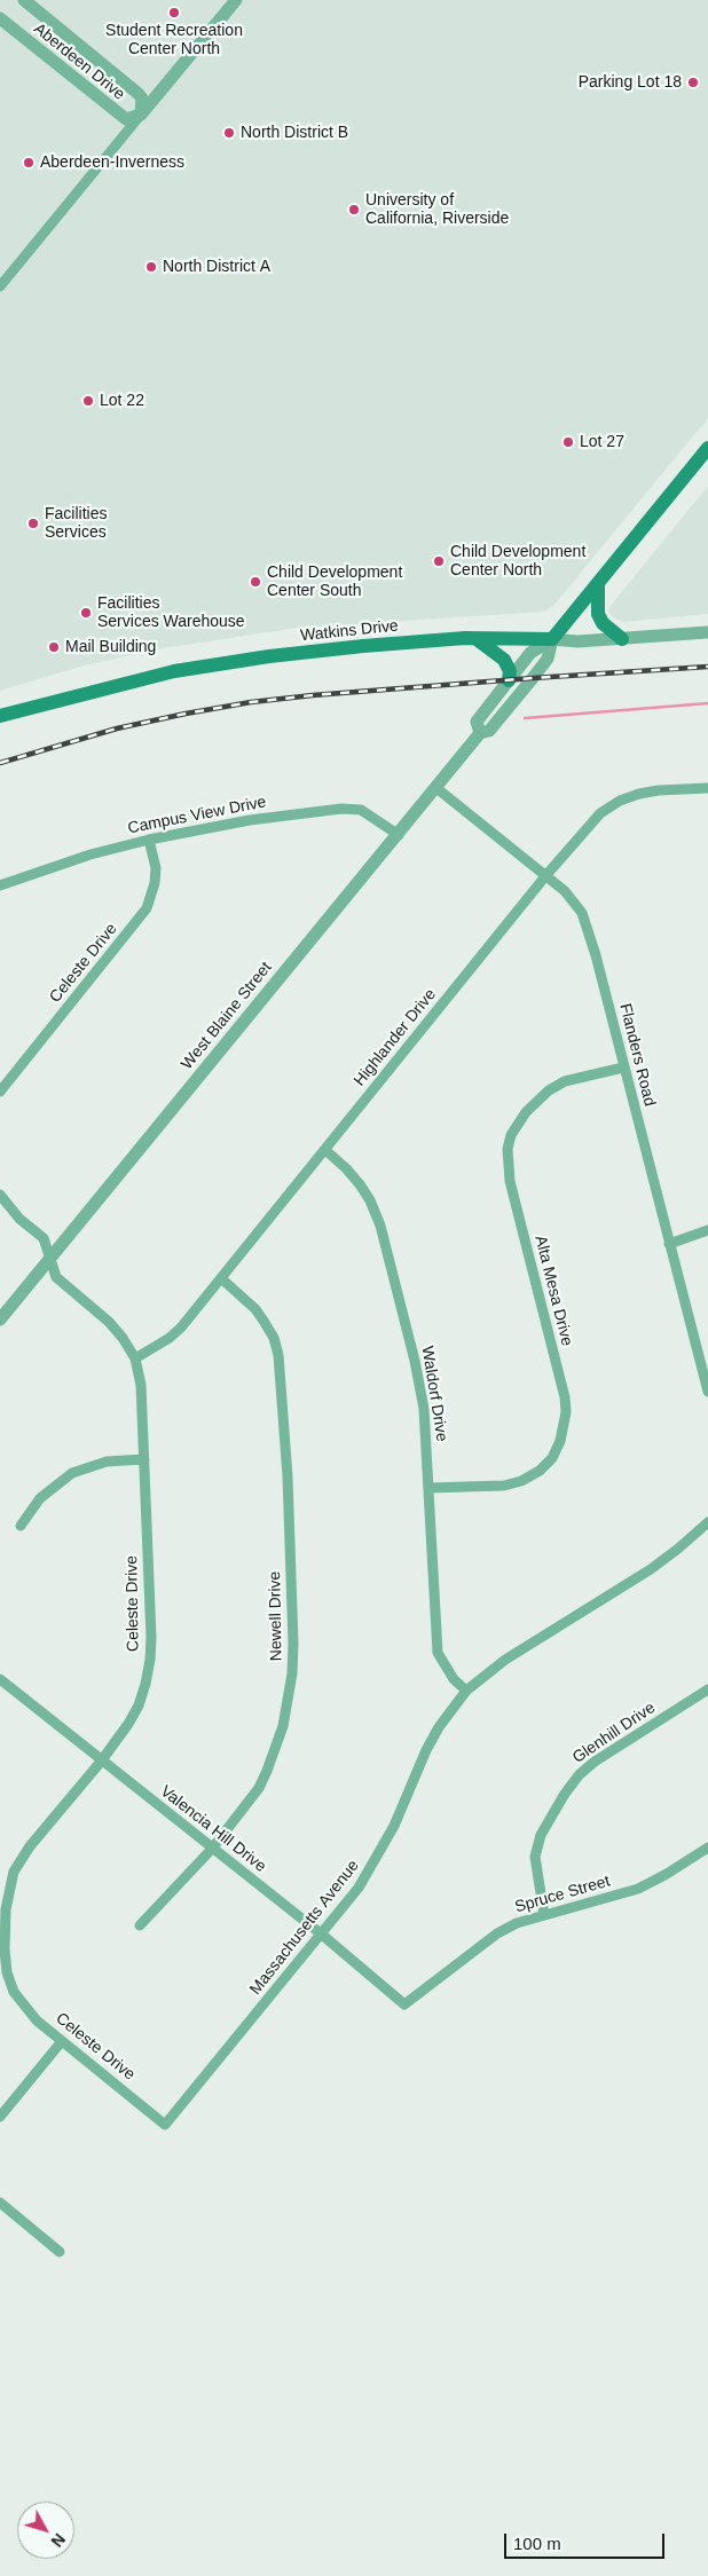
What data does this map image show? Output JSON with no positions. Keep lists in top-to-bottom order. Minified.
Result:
{"streets":{"main road":["Watkins Drive","West Blaine Street"],"street":["Aberdeen Drive","Campus View Drive","Celeste Drive","Highlander Drive","Flanders Road","Alta Mesa Drive","Waldorf Drive","Newell Drive","Glenhill Drive","Valencia Hill Drive","Spruce Street","Massachusetts Avenue"]},"crossings":[["Watkins Drive","West Blaine Street"],["Campus View Drive","Celeste Drive"],["Campus View Drive","West Blaine Street"],["Celeste Drive","West Blaine Street"],["Celeste Drive","Highlander Drive"],["Celeste Drive","Valencia Hill Drive"],["Celeste Drive","Massachusetts Avenue"],["West Blaine Street","Flanders Road"],["Highlander Drive","Flanders Road"],["Highlander Drive","Waldorf Drive"],["Highlander Drive","Newell Drive"],["Flanders Road","Alta Mesa Drive"],["Alta Mesa Drive","Waldorf Drive"],["Waldorf Drive","Massachusetts Avenue"],["Newell Drive","Valencia Hill Drive"],["Glenhill Drive","Spruce Street"],["Valencia Hill Drive","Spruce Street"],["Valencia Hill Drive","Massachusetts Avenue"]],"places":["Student Recreation Center North","Parking Lot 18","North District B","Aberdeen-Inverness","University of California, Riverside","North District A","Lot 22","Lot 27","Facilities Services","Child Development Center North","Child Development Center South","Facilities Services Warehouse","Mail Building"],"scale_bar":"100 m","north":"bottom right"}
